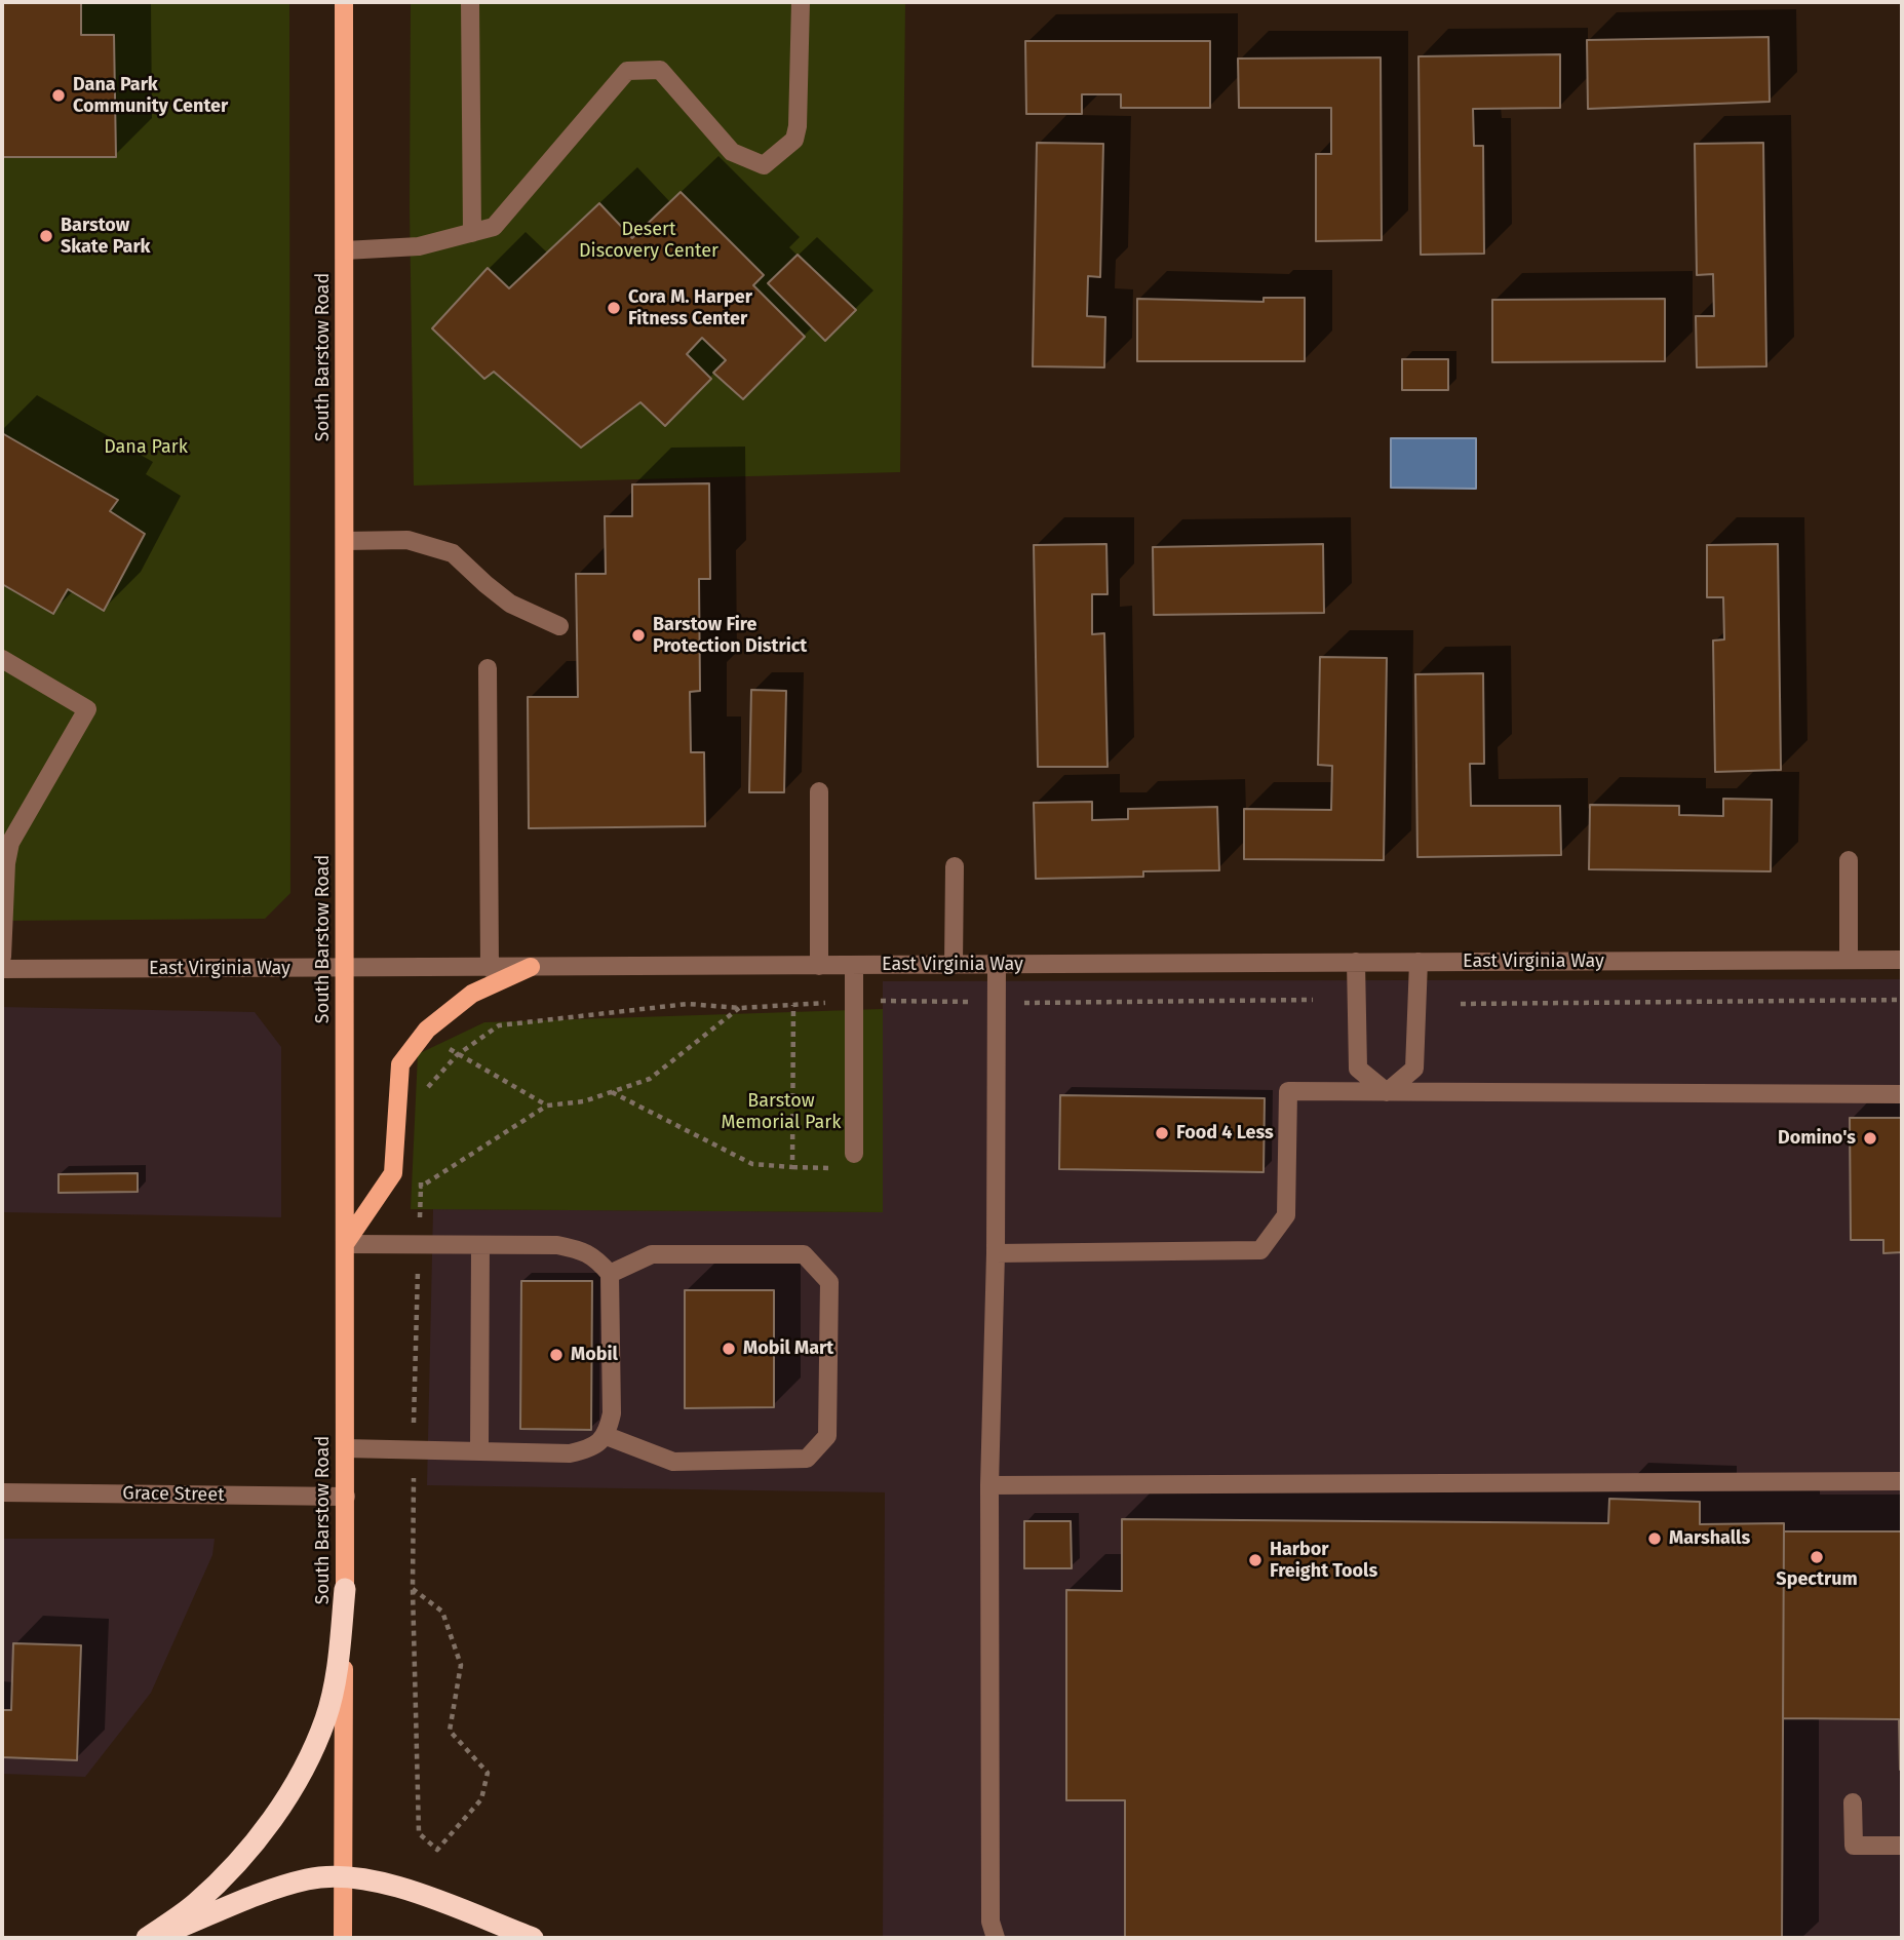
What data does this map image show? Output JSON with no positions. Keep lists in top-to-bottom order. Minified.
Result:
{"streets":{"main road":["South Barstow Road"],"street":["East Virginia Way","Grace Street"]},"crossings":[["South Barstow Road","East Virginia Way"],["South Barstow Road","Grace Street"]],"parks":["Desert Discovery Center","Dana Park","Barstow Memorial Park"],"places":["Dana Park Community Center","Barstow Skate Park","Cora M. Harper Fitness Center","Barstow Fire Protection District","Food 4 Less","Domino's","Mobil Mart","Mobil","Marshalls","Spectrum","Harbor Freight Tools"]}
